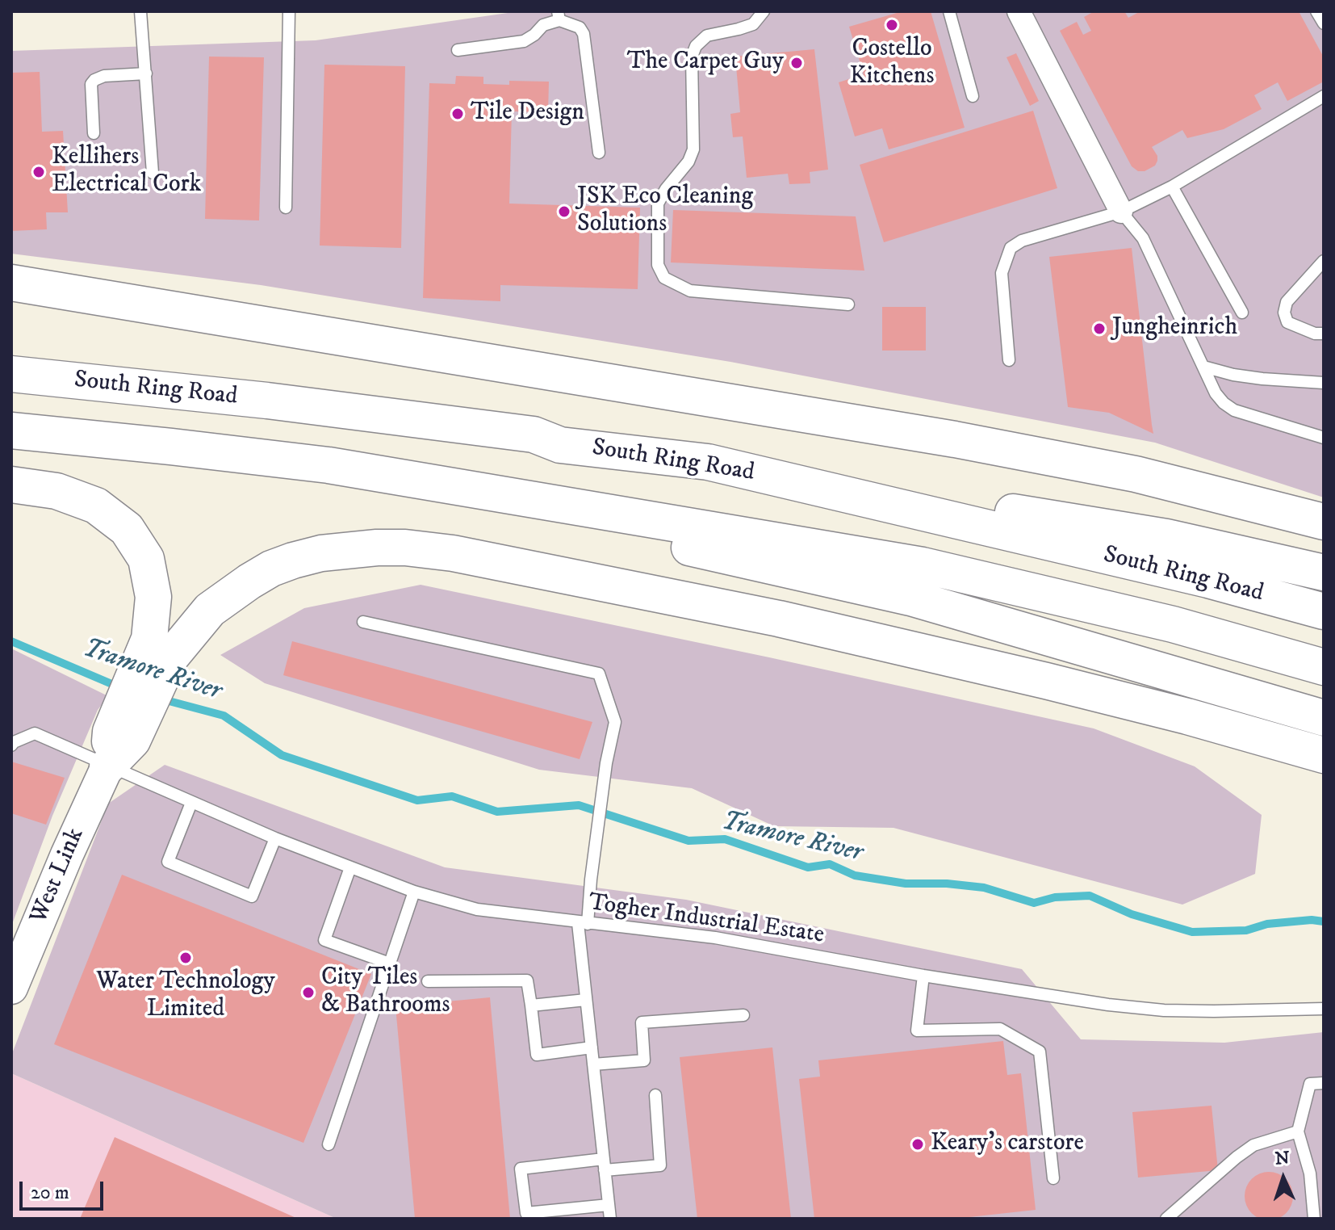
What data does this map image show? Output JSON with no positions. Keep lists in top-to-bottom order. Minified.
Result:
{"streets":{"highway":["South Ring Road"],"street":["West Link"],"lane":["Togher Industrial Estate"]},"crossings":[["West Link","Togher Industrial Estate"]],"water":["Tramore River"],"places":["Costello Kitchens","The Carpet Guy","Tile Design","Kellihers Electrical Cork","JSK Eco Cleaning Solutions","Jungheinrich","Water Technology Limited","City Tiles & Bathrooms","Keary's carstore"],"scale_bar":"20 m","north":"top"}
